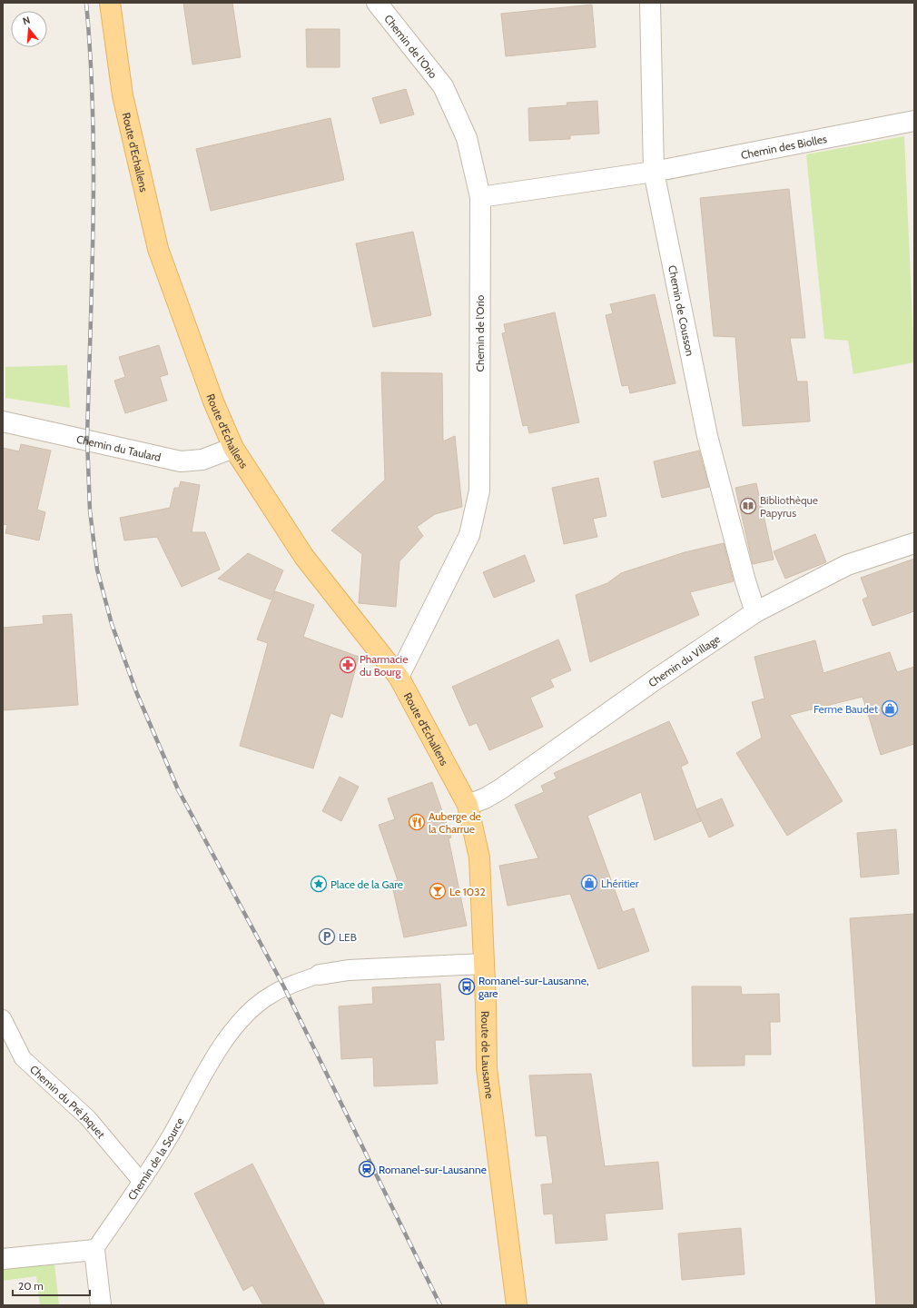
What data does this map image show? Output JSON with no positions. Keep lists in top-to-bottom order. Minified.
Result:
{"streets":{"main road":["Route d'Echallens","Route de Lausanne"],"street":["Chemin de l'Orio","Chemin des Biolles","Chemin de Cousson","Chemin du Taulard","Chemin du Village","Chemin du Pré Jaquet","Chemin de la Source"]},"crossings":[["Chemin de l'Orio","Chemin des Biolles"],["Chemin de l'Orio","Route d'Echallens"],["Chemin des Biolles","Chemin de Cousson"],["Route d'Echallens","Chemin du Taulard"],["Route d'Echallens","Chemin du Village"],["Route d'Echallens","Route de Lausanne"],["Chemin de Cousson","Chemin du Village"],["Chemin du Village","Route de Lausanne"],["Chemin du Pré Jaquet","Chemin de la Source"]],"places":{"library":["Bibliothèque Papyrus"],"pharmacy":["Pharmacie du Bourg"],"shop":["Ferme Baudet","Lhéritier"],"restaurant":["Auberge de la Charrue"],"place":["Place de la Gare"],"bar":["Le 1032"],"parking":["LEB"],"bus stop":["Romanel-sur-Lausanne, gare"],"station":["Romanel-sur-Lausanne"]},"scale_bar":"20 m","north":"top"}
